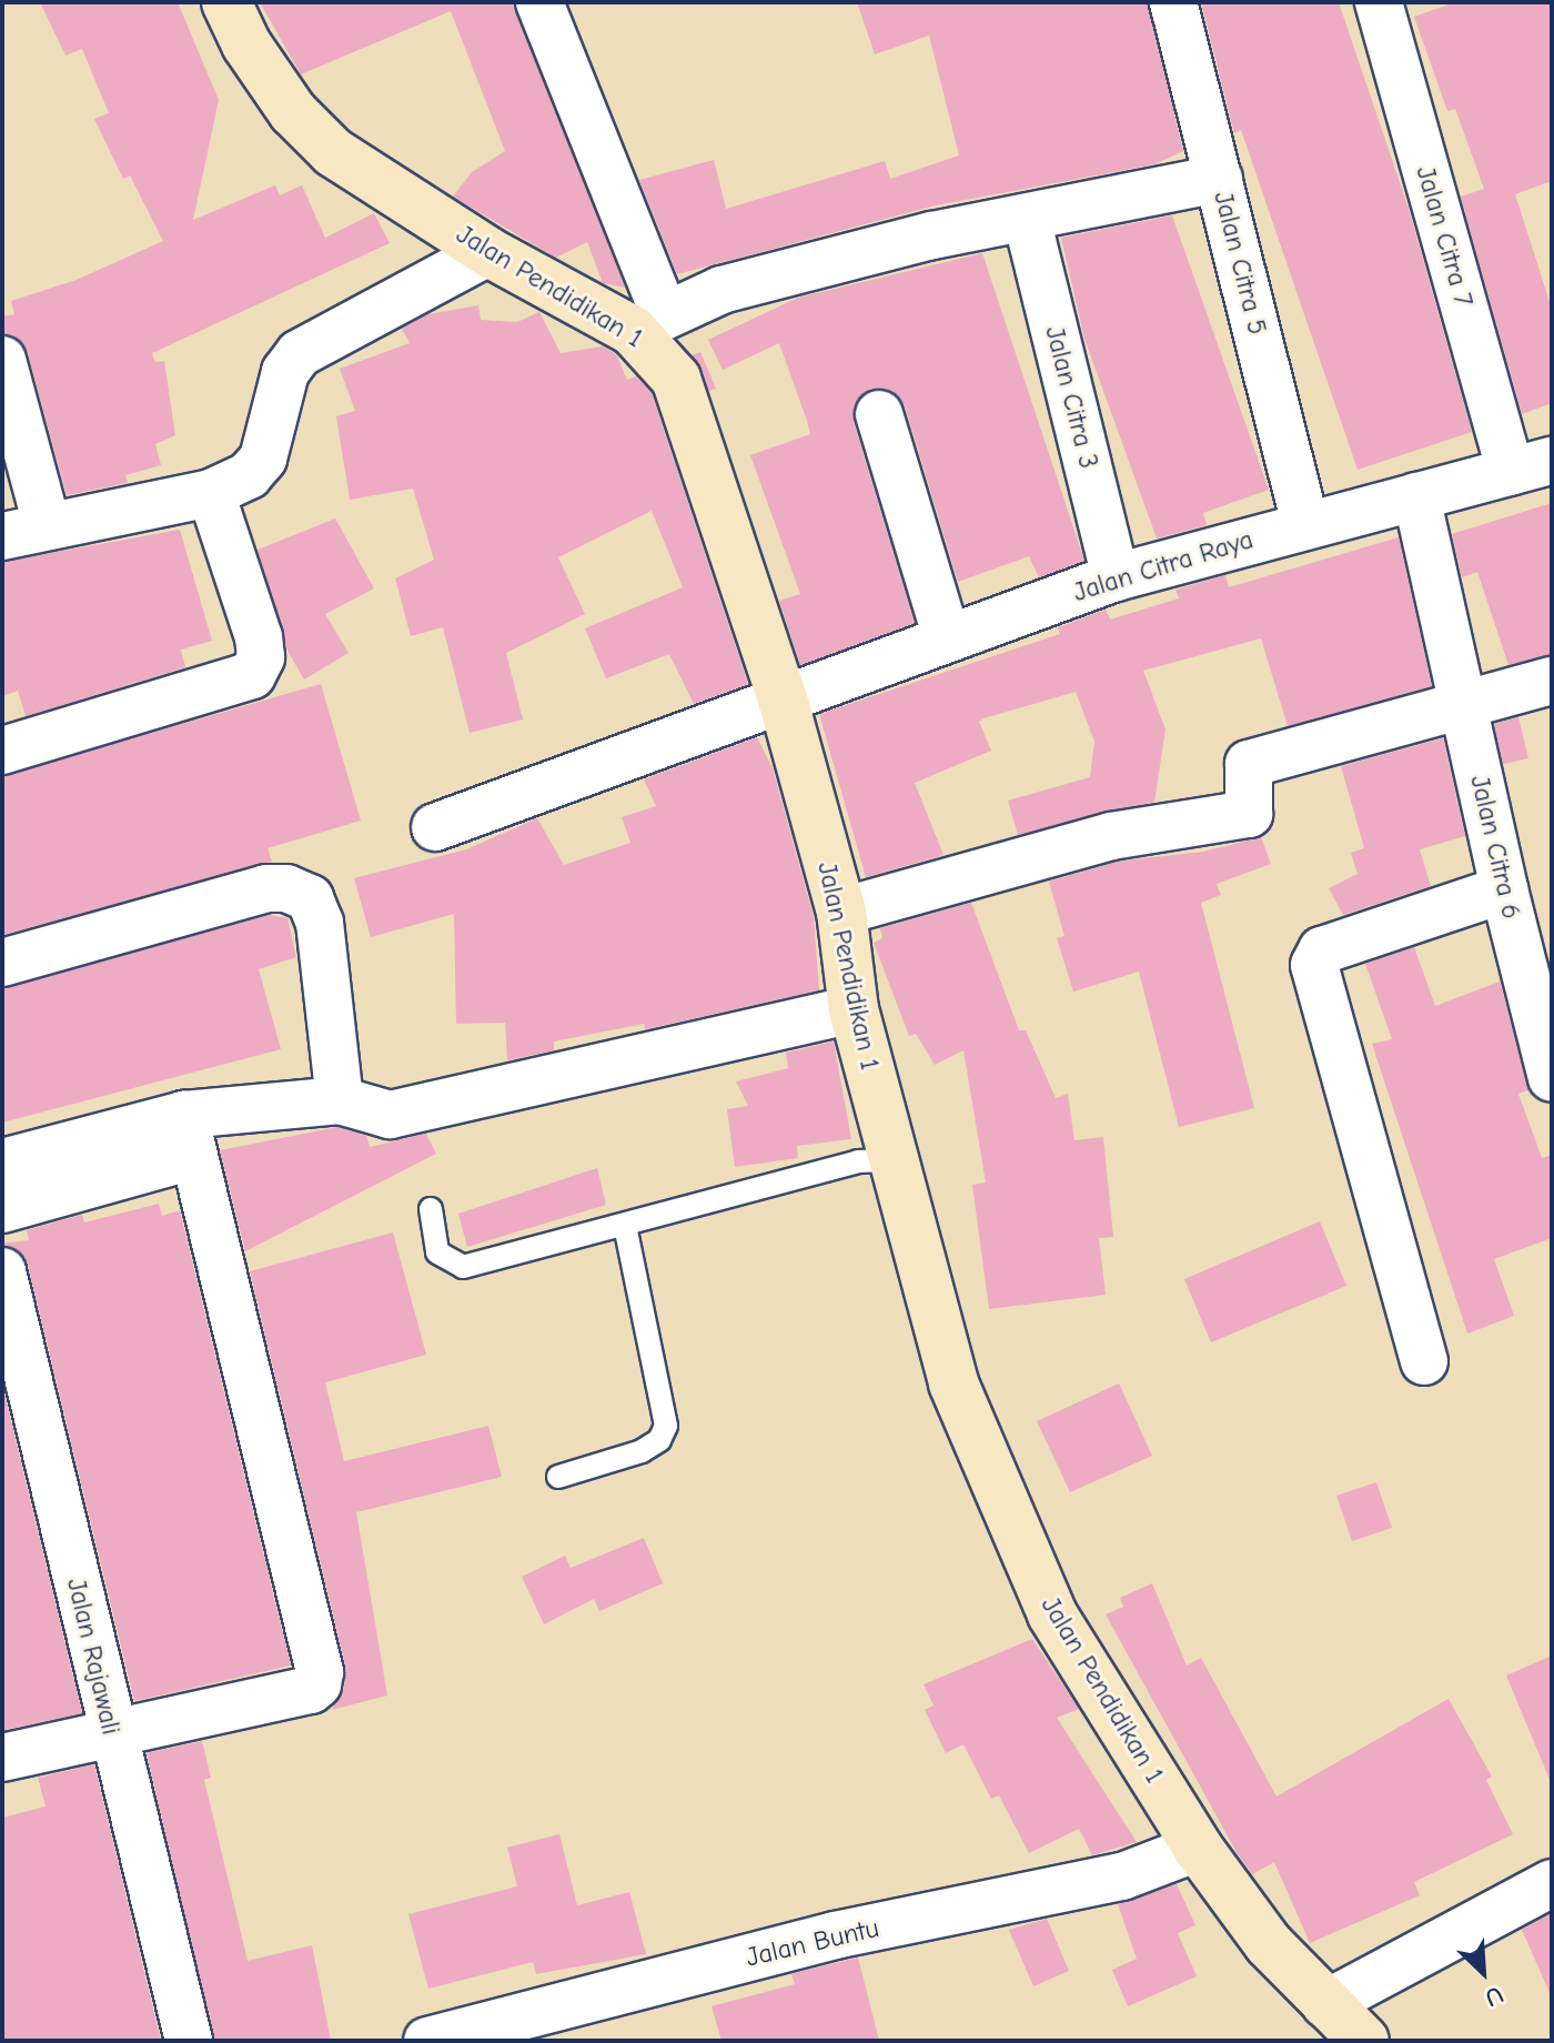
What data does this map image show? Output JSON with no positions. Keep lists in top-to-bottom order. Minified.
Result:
{"streets":{"street":["Jalan Citra 7","Jalan Citra 5","Jalan Pendidikan 1","Jalan Citra 3","Jalan Citra Raya","Jalan Citra 6","Jalan Rajawali","Jalan Buntu"]},"crossings":[["Jalan Citra 7","Jalan Citra Raya"],["Jalan Citra 5","Jalan Citra Raya"],["Jalan Pendidikan 1","Jalan Citra Raya"],["Jalan Pendidikan 1","Jalan Buntu"],["Jalan Citra 3","Jalan Citra Raya"],["Jalan Citra Raya","Jalan Citra 6"]],"north":"bottom right"}
